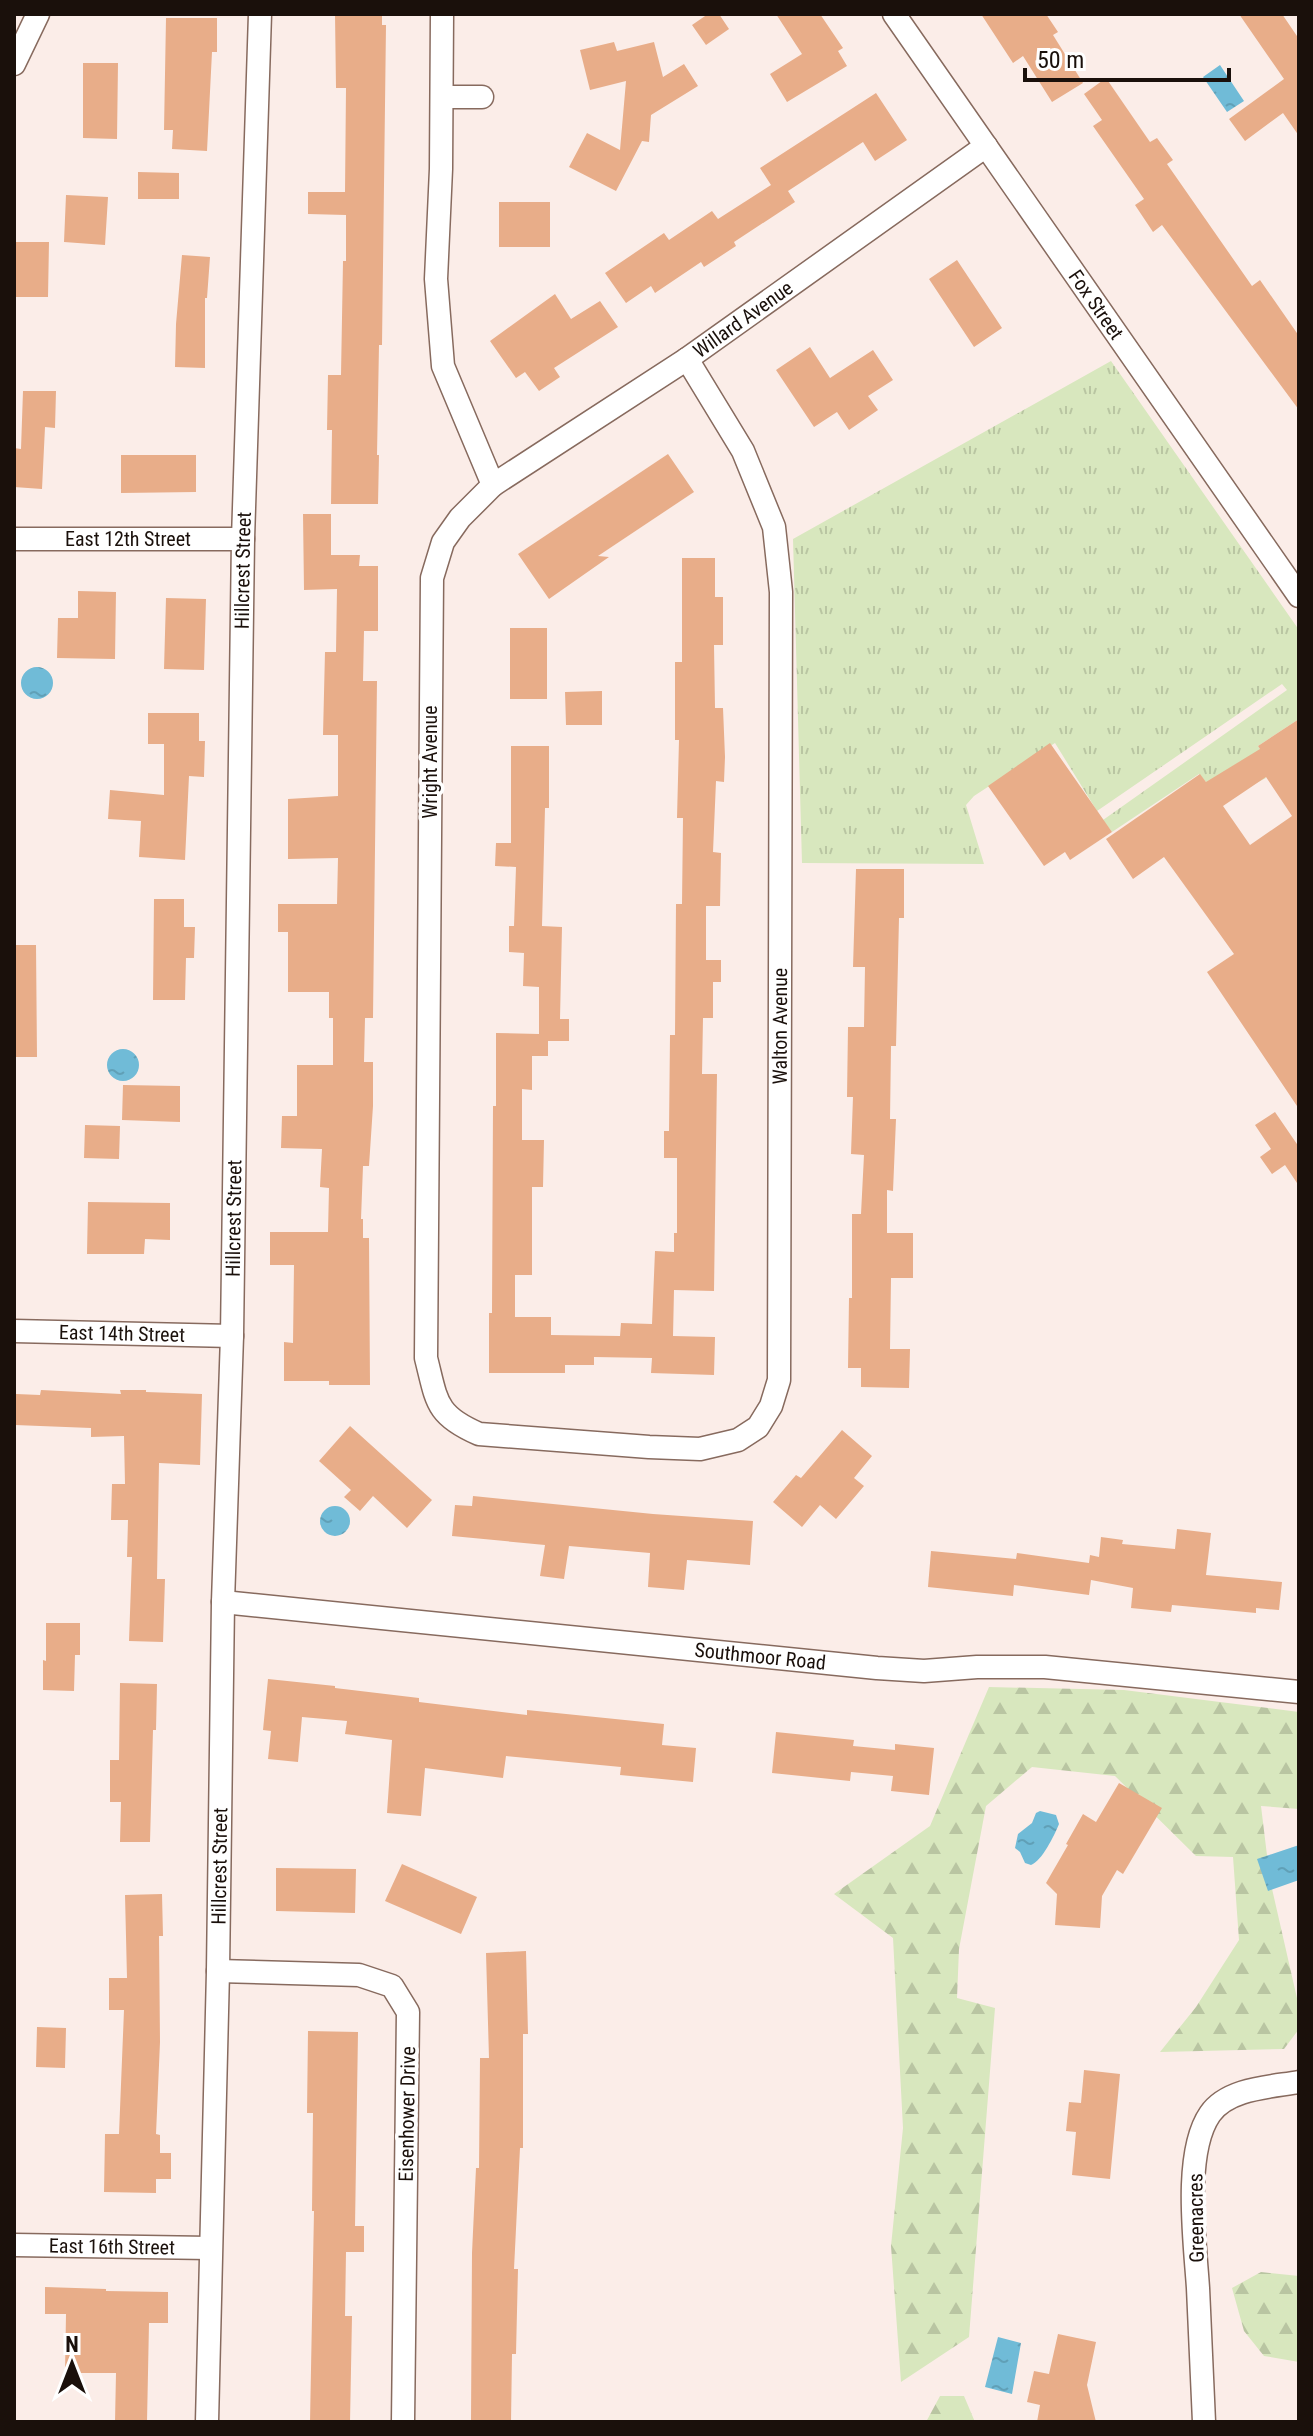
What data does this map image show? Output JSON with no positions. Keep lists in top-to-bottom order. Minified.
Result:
{"streets":{"street":["Fox Street","Willard Avenue","East 12th Street","Hillcrest Street","Wright Avenue","Walton Avenue","East 14th Street","Southmoor Road","Eisenhower Drive","Greenacres","East 16th Street"]},"crossings":[["Fox Street","Willard Avenue"],["Willard Avenue","Wright Avenue"],["Willard Avenue","Walton Avenue"],["East 12th Street","Hillcrest Street"],["Hillcrest Street","East 14th Street"],["Hillcrest Street","Southmoor Road"],["Hillcrest Street","Eisenhower Drive"],["Hillcrest Street","East 16th Street"],["Wright Avenue","Walton Avenue"]],"scale_bar":"50 m","north":"top"}
